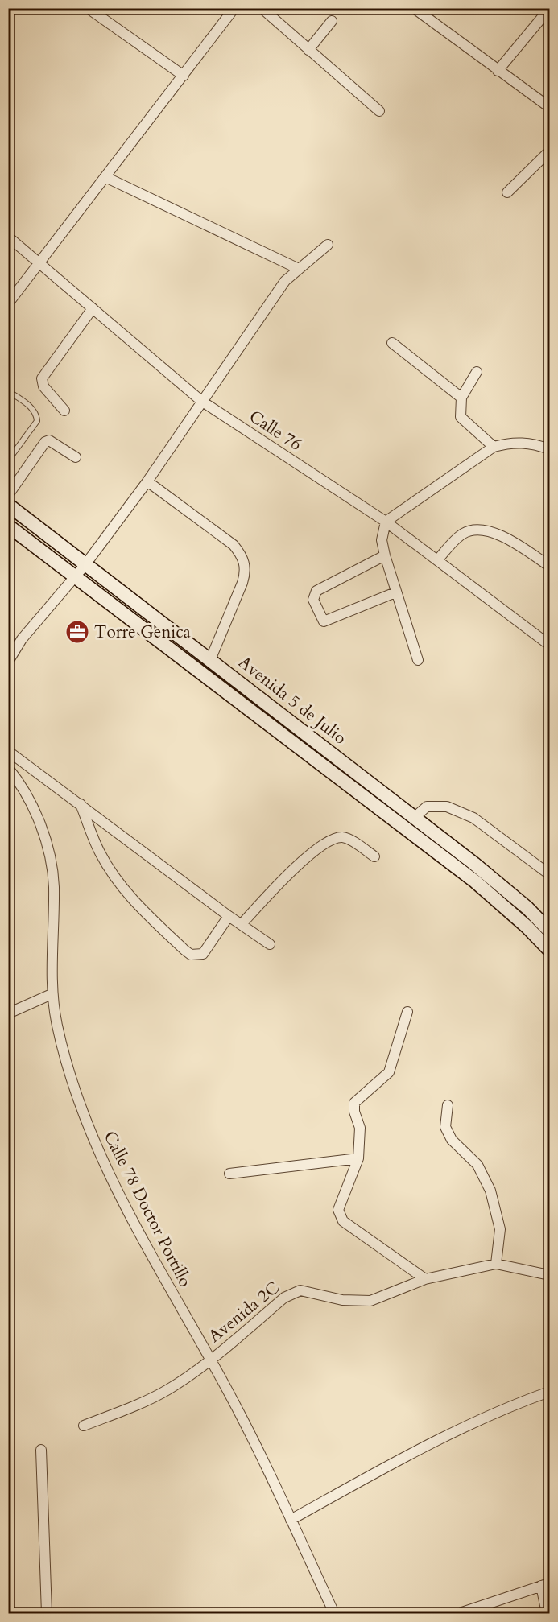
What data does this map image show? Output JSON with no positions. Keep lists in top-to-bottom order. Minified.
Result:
{"streets":{"main road":["Avenida 5 de Julio"],"street":["Calle 76","Calle 78 Doctor Portillo","Avenida 2C"]},"crossings":[["Calle 78 Doctor Portillo","Avenida 2C"]],"places":{"office":["Torre Genica"]}}
